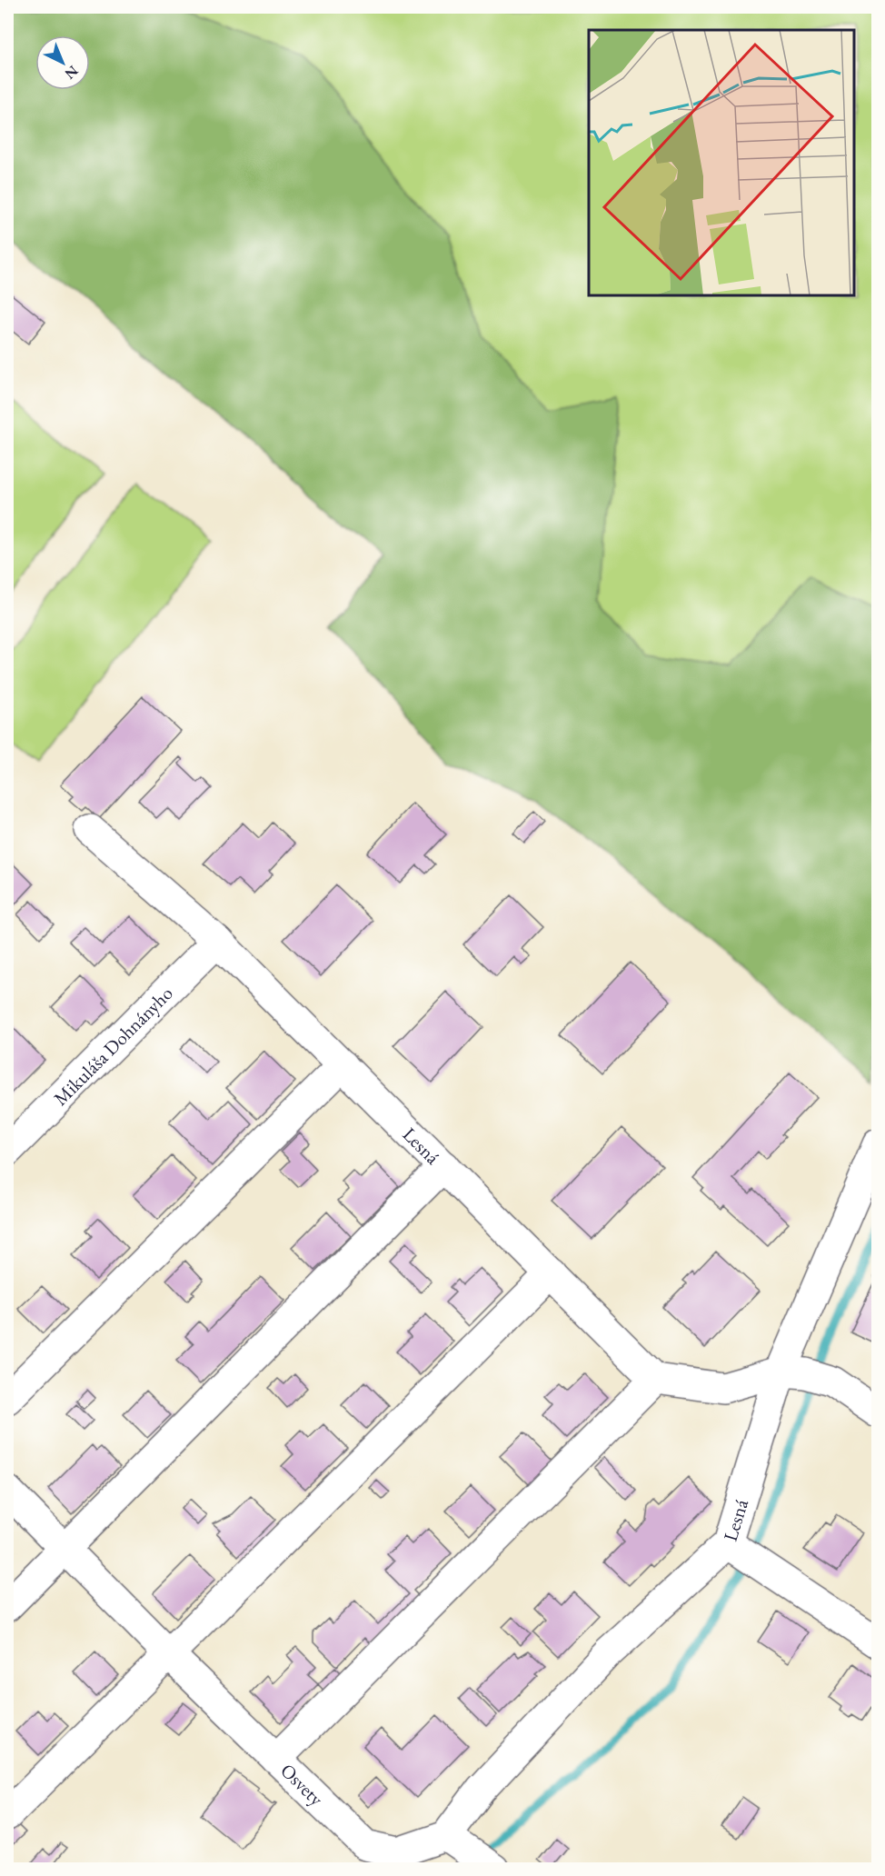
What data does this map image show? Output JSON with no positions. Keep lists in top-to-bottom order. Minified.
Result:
{"streets":{"street":["Mikuláša Dohnányho","Lesná","Osvety"]},"crossings":[["Mikuláša Dohnányho","Lesná"],["Lesná","Osvety"]],"north":"bottom right"}
